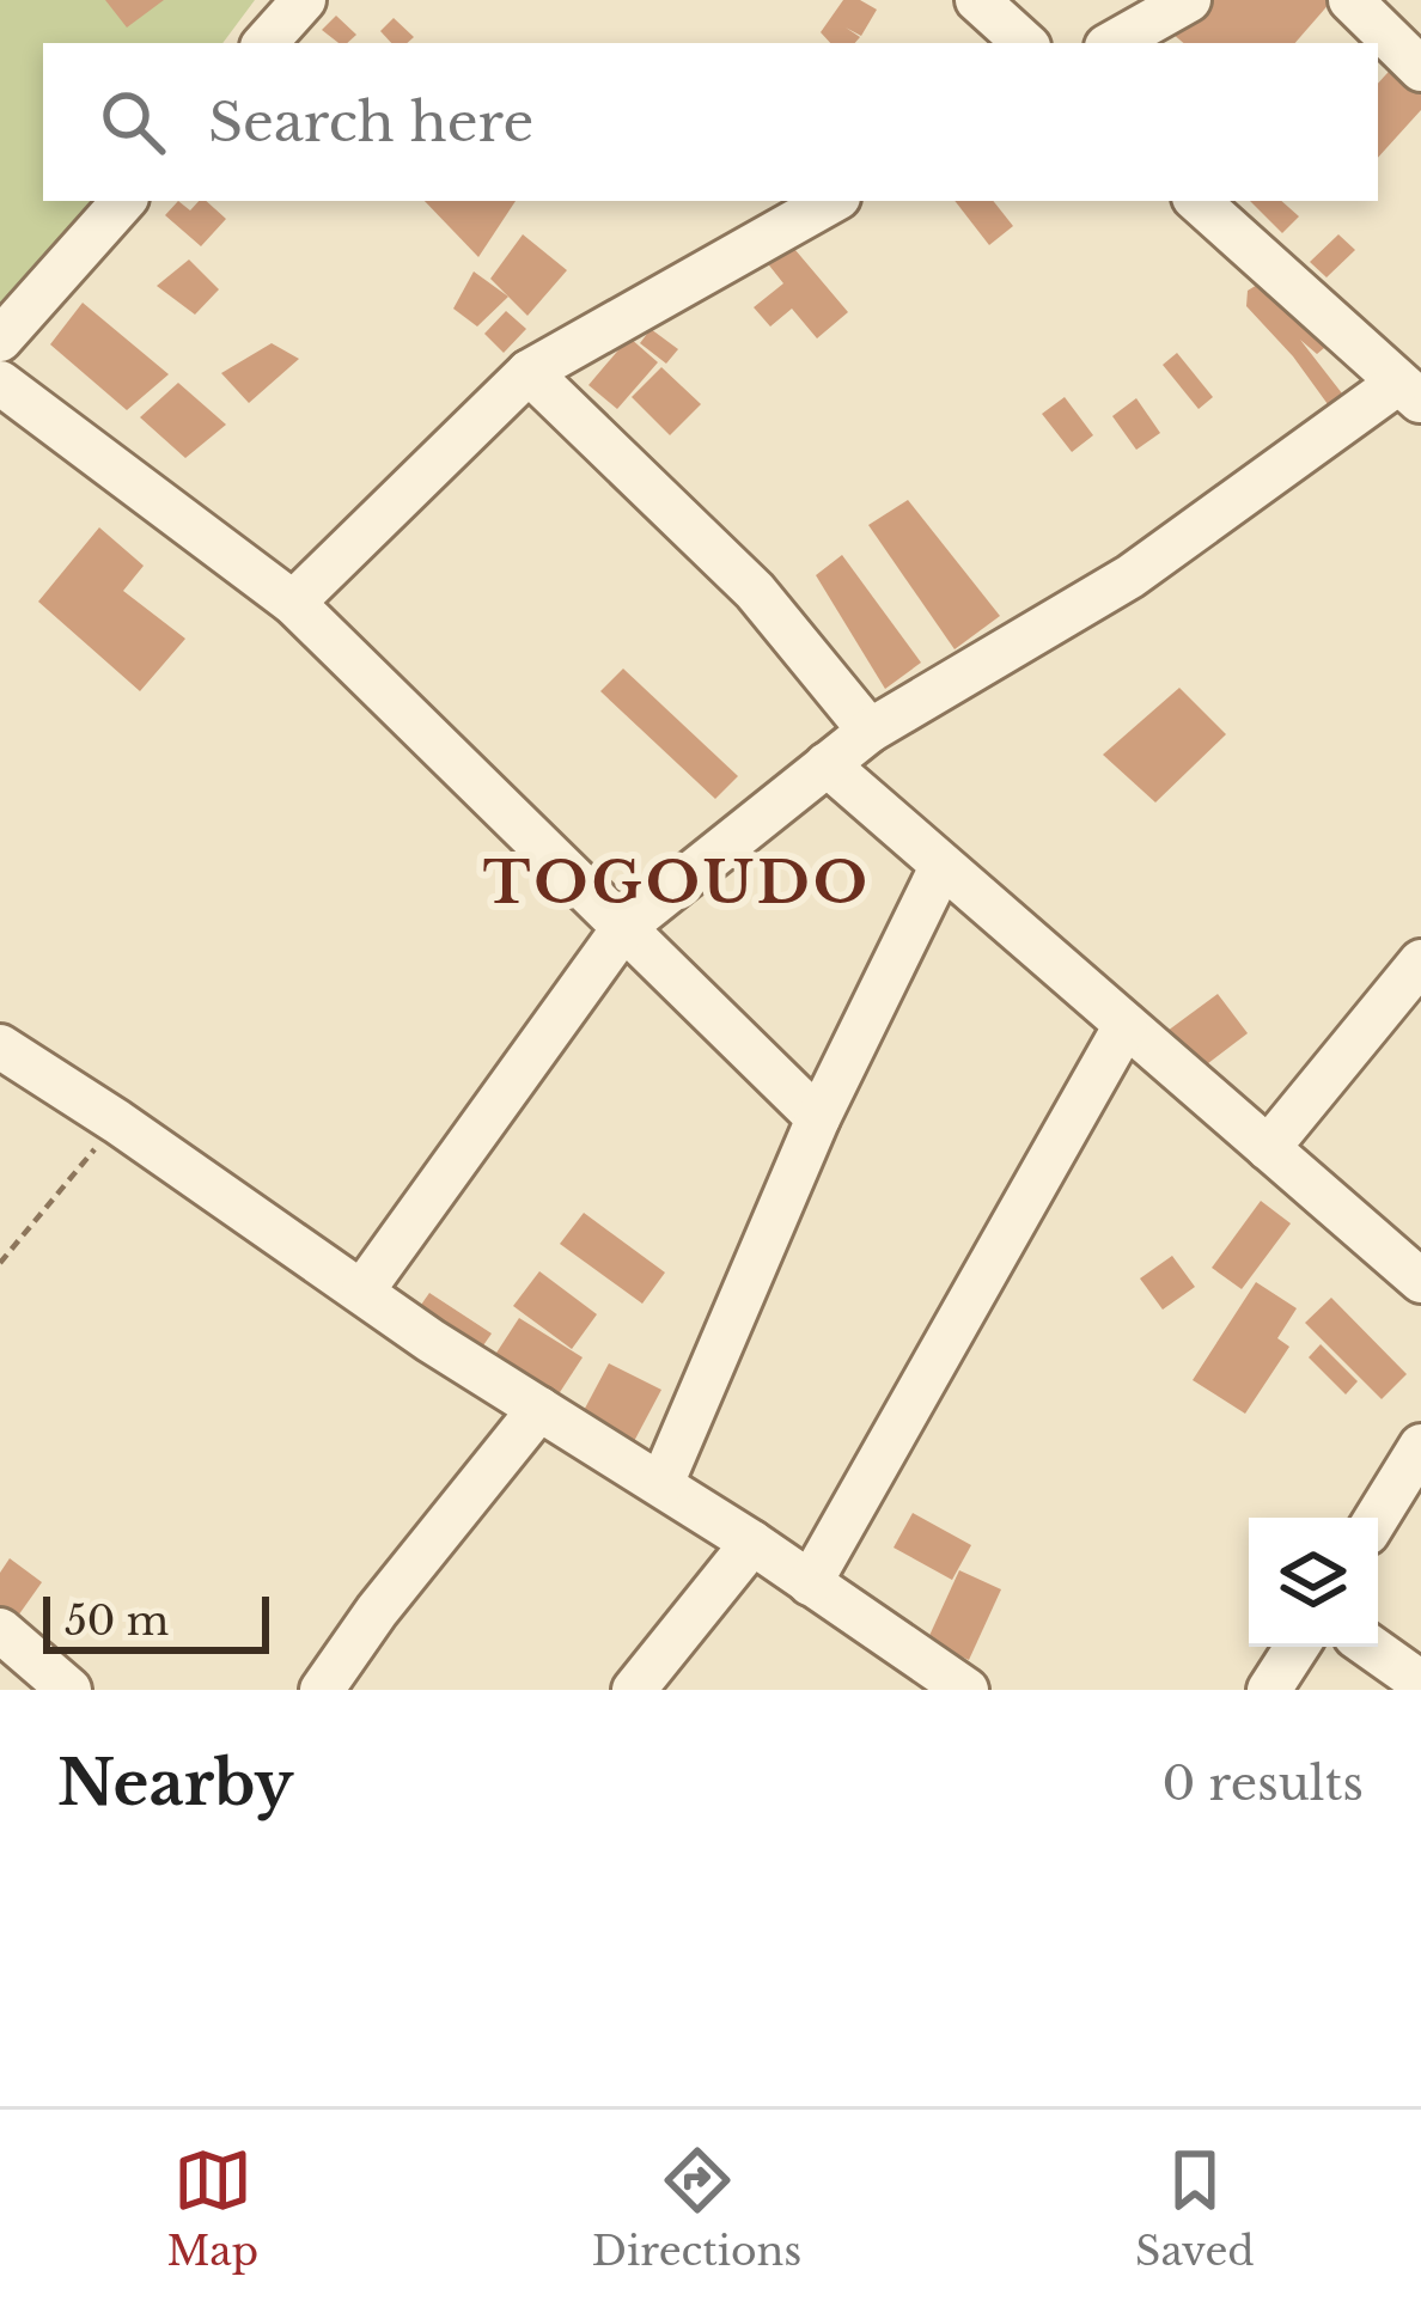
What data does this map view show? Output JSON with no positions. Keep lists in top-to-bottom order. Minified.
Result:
{"districts":["TOGOUDO"],"scale_bar":"50 m","page":{"search":"Search here","scale":"50 m","heading":["Nearby","0 results"],"nav":["Map","Directions","Saved"]}}
